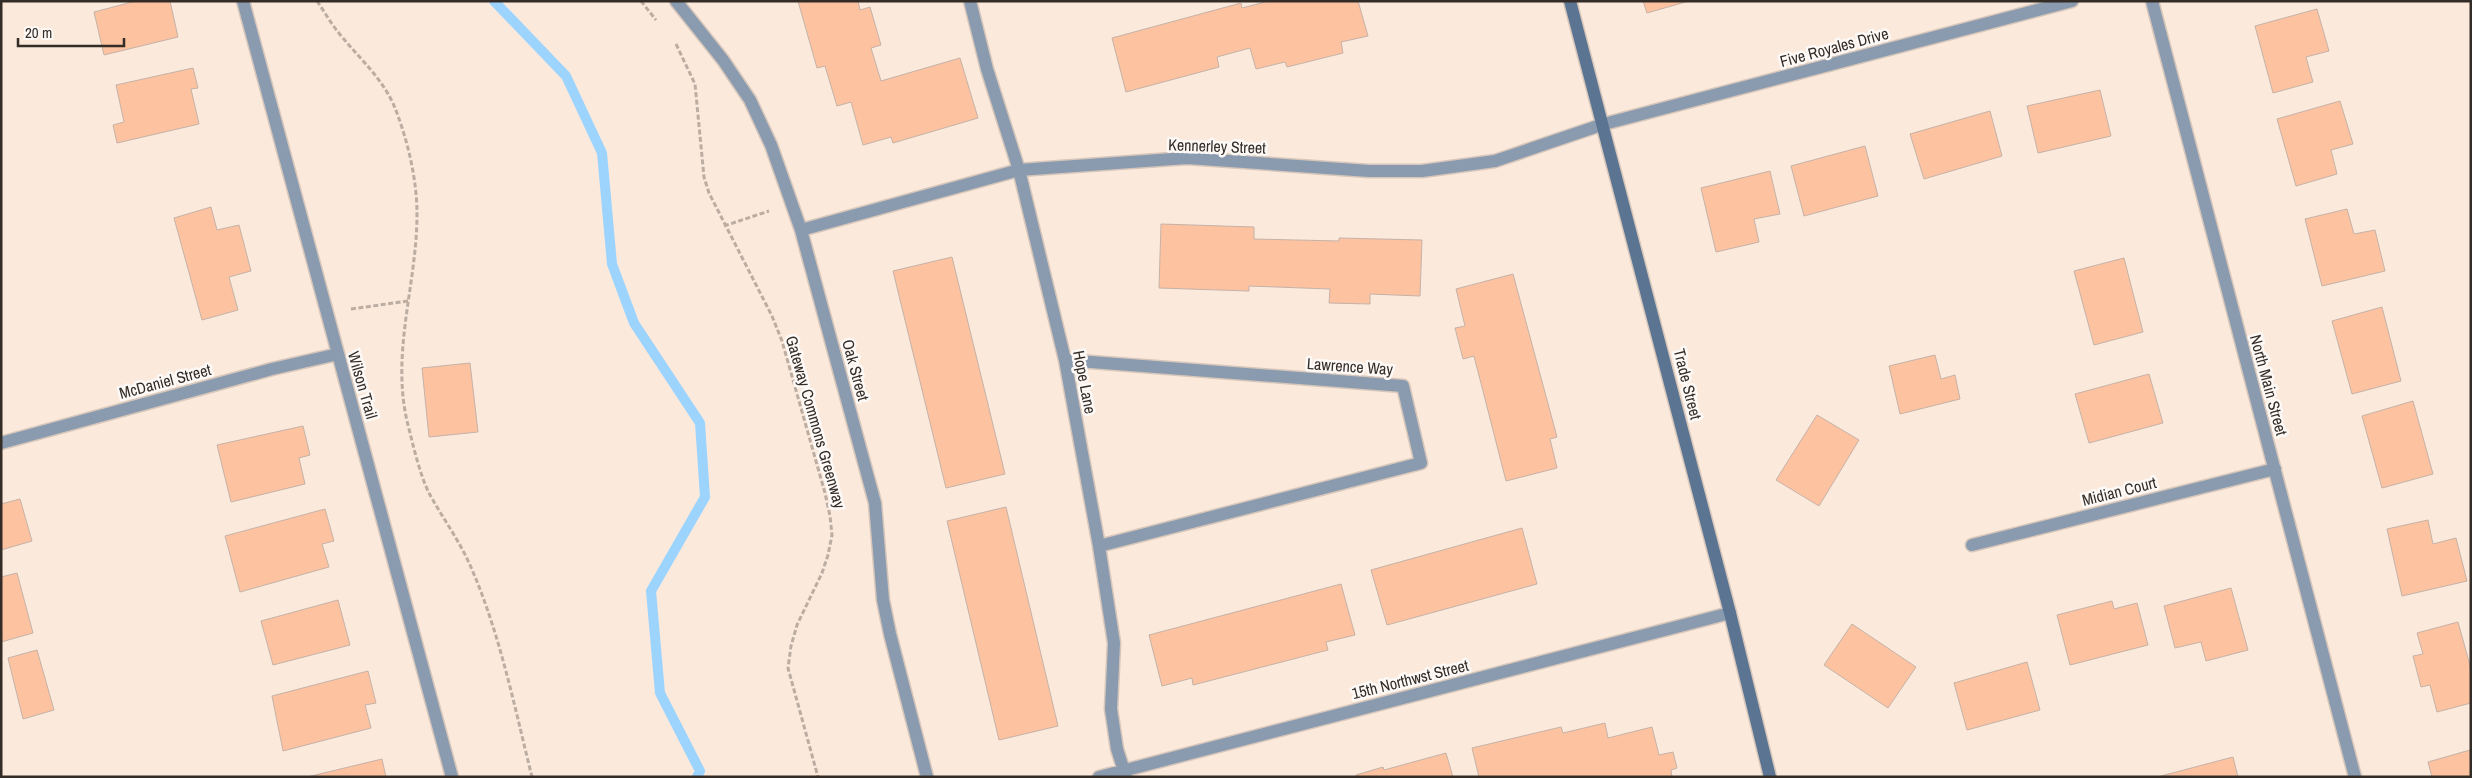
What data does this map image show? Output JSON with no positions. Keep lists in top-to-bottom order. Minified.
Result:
{"streets":{"street":["Five Royales Drive","Kennerley Street","Lawrence Way","Oak Street","McDaniel Street","Hope Lane","Trade Street","Wilson Trail","North Main Street","Midian Court","15th Northwst Street"],"path":["Gateway Commons Greenway"]},"crossings":[["Five Royales Drive","Kennerley Street"],["Five Royales Drive","Trade Street"],["Kennerley Street","Oak Street"],["Kennerley Street","Hope Lane"],["Kennerley Street","Trade Street"],["Lawrence Way","Hope Lane"],["McDaniel Street","Wilson Trail"],["Hope Lane","15th Northwst Street"],["Trade Street","15th Northwst Street"],["North Main Street","Midian Court"]],"scale_bar":"20 m"}
